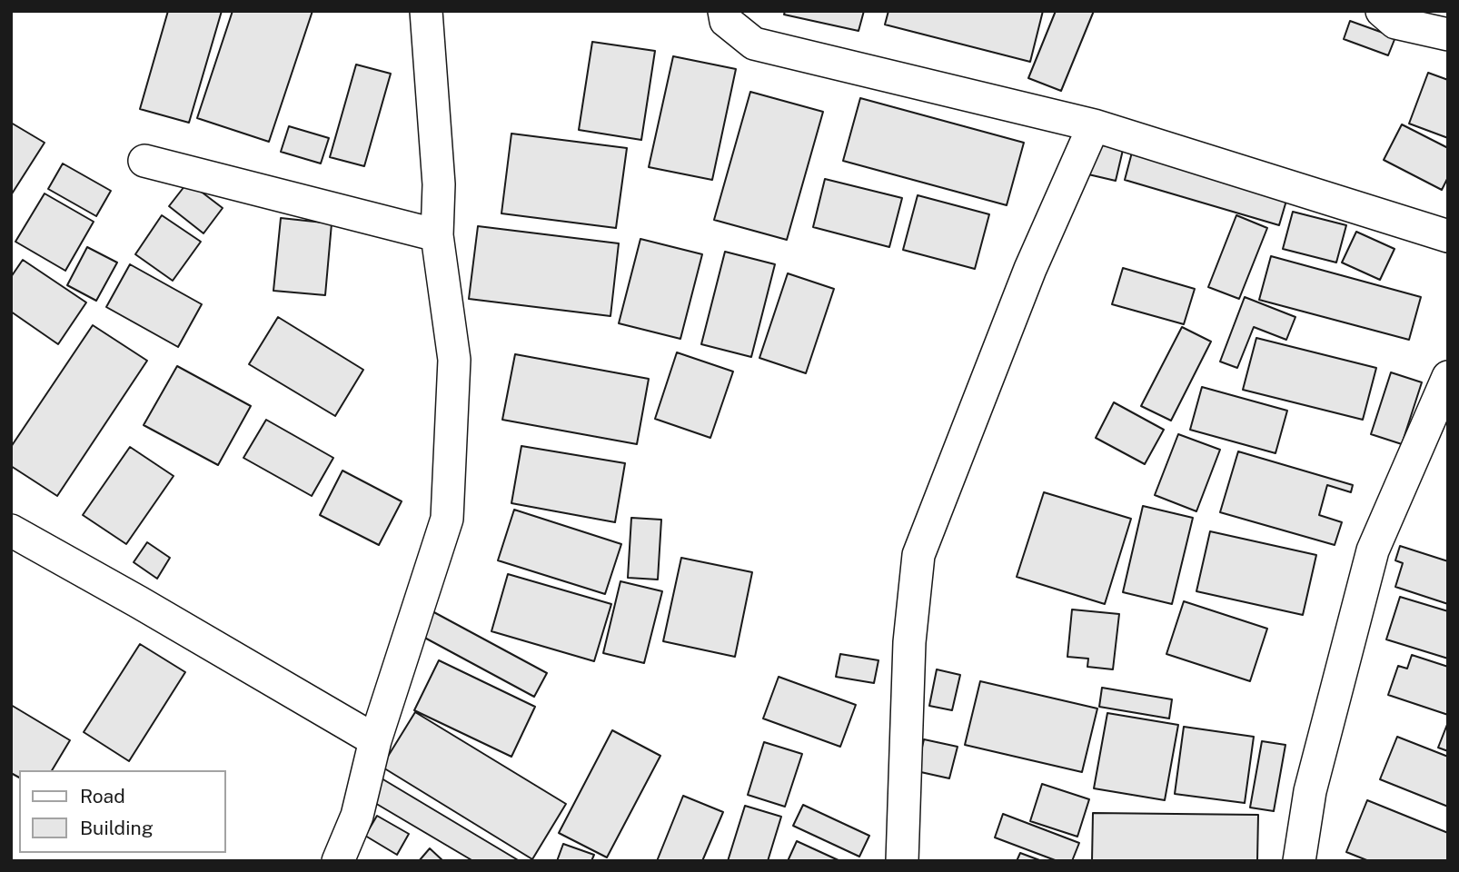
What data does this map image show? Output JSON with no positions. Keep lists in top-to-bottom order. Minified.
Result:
{"legend":["Road","Building"]}
